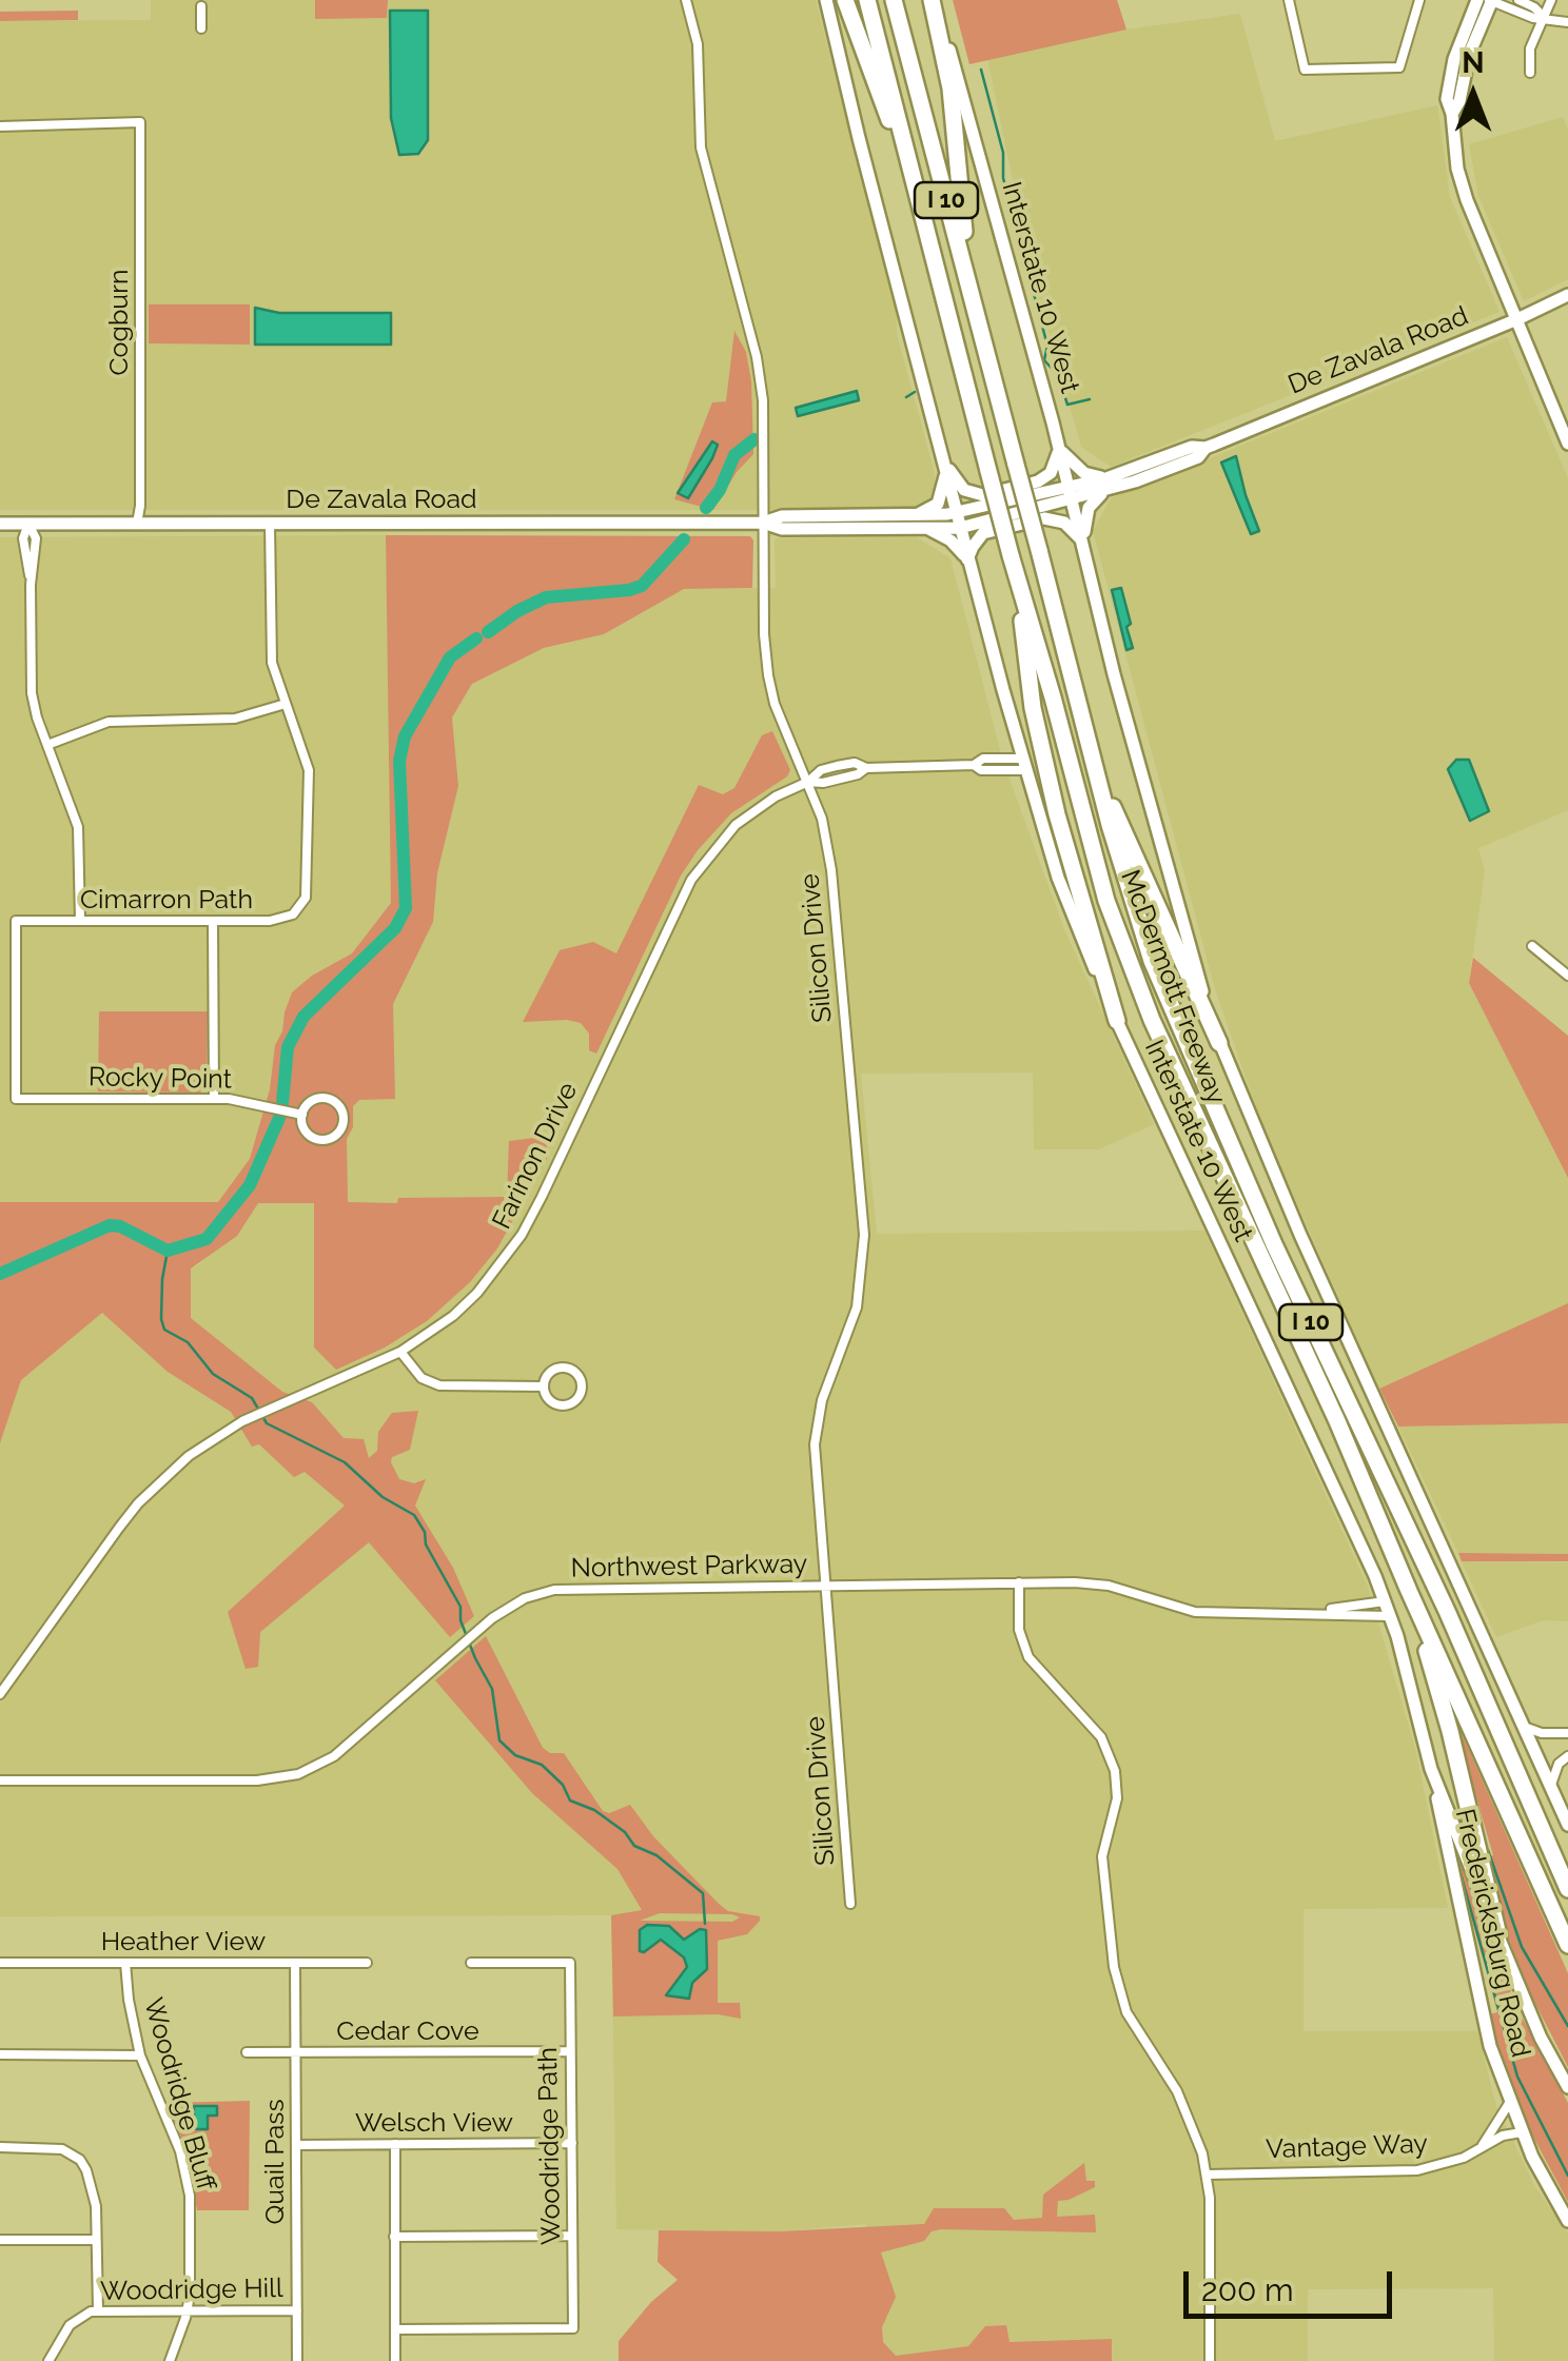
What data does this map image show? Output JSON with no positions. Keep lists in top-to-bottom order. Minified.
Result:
{"streets":{"highway":["I 10","McDermott Freeway"],"main road":["Interstate 10 West","De Zavala Road","Fredericksburg Road"],"street":["Cogburn","Cimarron Path","Silicon Drive","Rocky Point","Farinon Drive","Northwest Parkway","Heather View","Cedar Cove","Woodridge Bluff","Welsch View","Woodridge Path","Vantage Way","Quail Pass","Woodridge Hill"]},"crossings":[["Interstate 10 West","De Zavala Road"],["Interstate 10 West","Farinon Drive"],["Interstate 10 West","Northwest Parkway"],["Interstate 10 West","Fredericksburg Road"],["Cogburn","De Zavala Road"],["De Zavala Road","Cimarron Path"],["De Zavala Road","Silicon Drive"],["Cimarron Path","Rocky Point"],["Silicon Drive","Farinon Drive"],["Silicon Drive","Northwest Parkway"],["Fredericksburg Road","Vantage Way"],["Heather View","Woodridge Bluff"],["Heather View","Quail Pass"],["Cedar Cove","Woodridge Path"],["Cedar Cove","Quail Pass"],["Woodridge Bluff","Woodridge Hill"],["Welsch View","Woodridge Path"],["Welsch View","Quail Pass"],["Quail Pass","Woodridge Hill"]],"scale_bar":"200 m","north":"top"}
